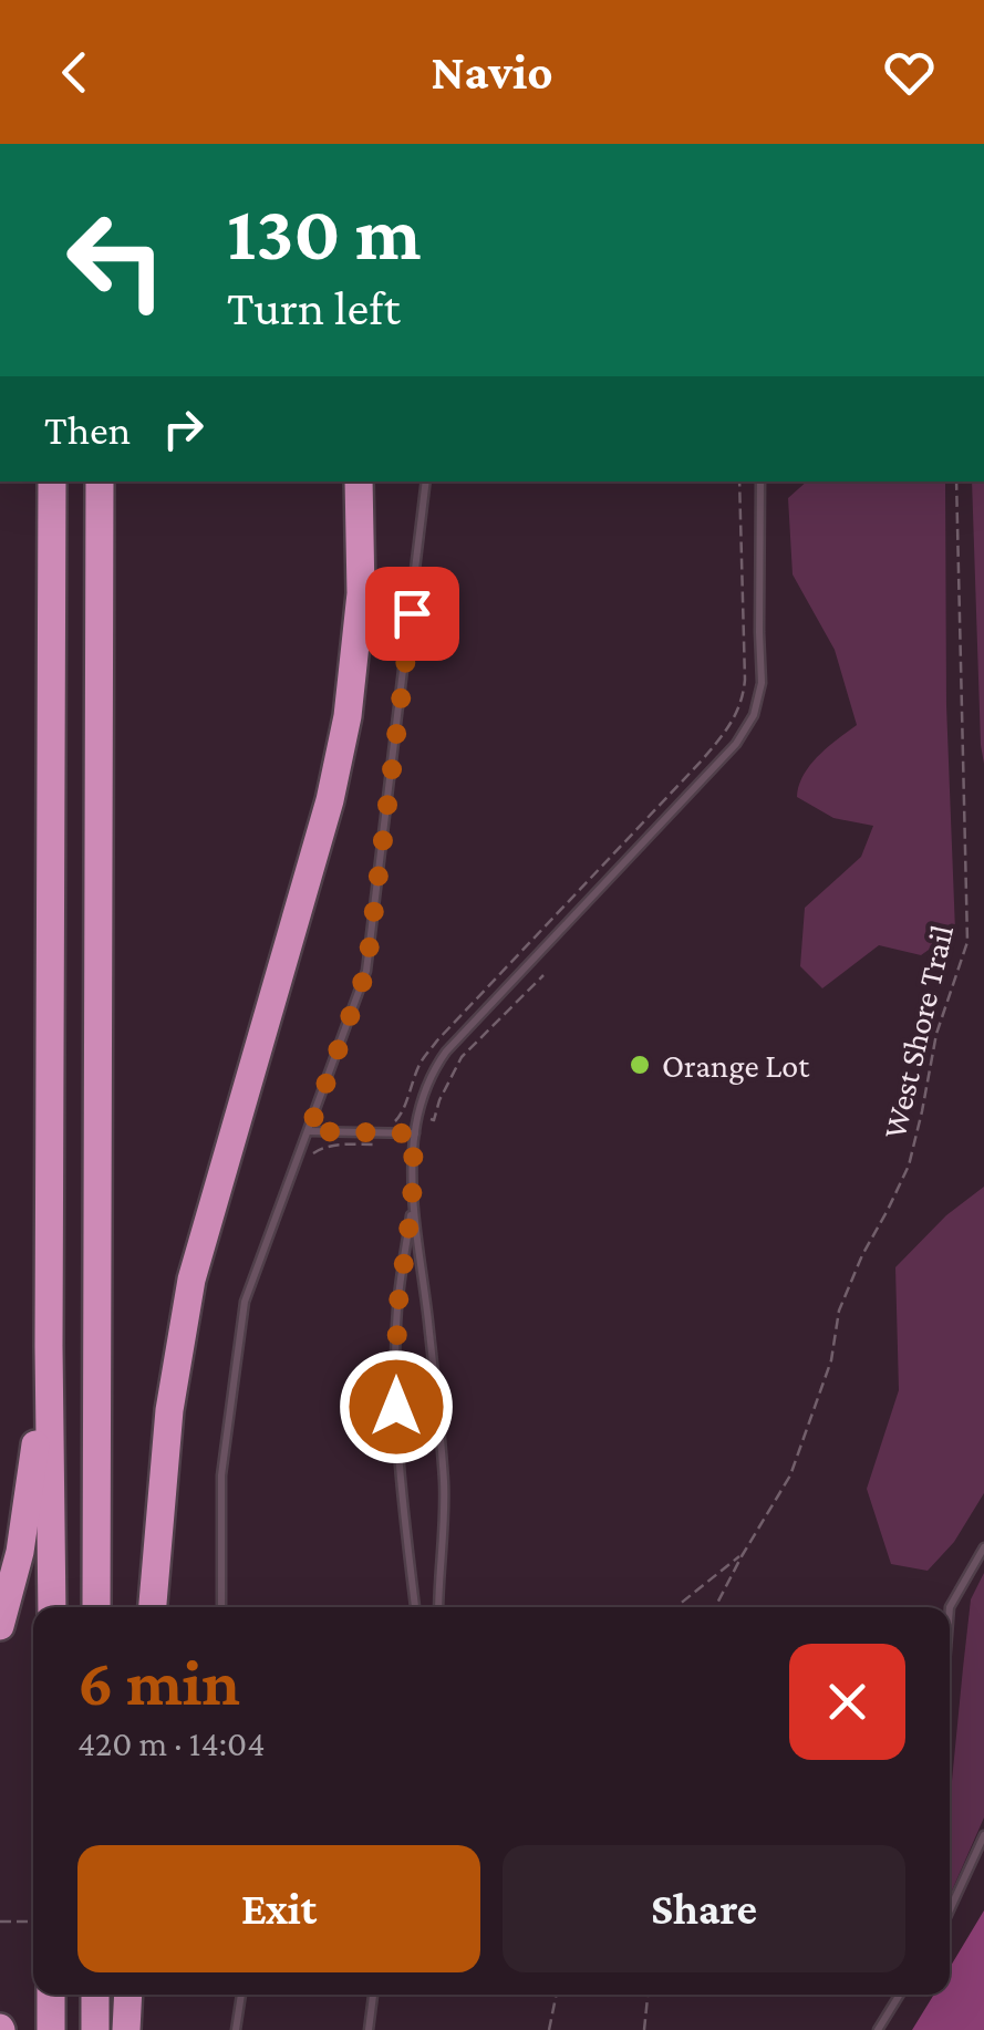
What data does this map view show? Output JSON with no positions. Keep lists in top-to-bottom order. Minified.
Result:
{"streets":{"path":["West Shore Trail"]},"places":["Orange Lot"],"page":{"header":"Navio","turn":["130 m","Turn left"],"then":"Then","heading":["6 min","420 m · 14:04"],"buttons":["Exit","Share"]}}
